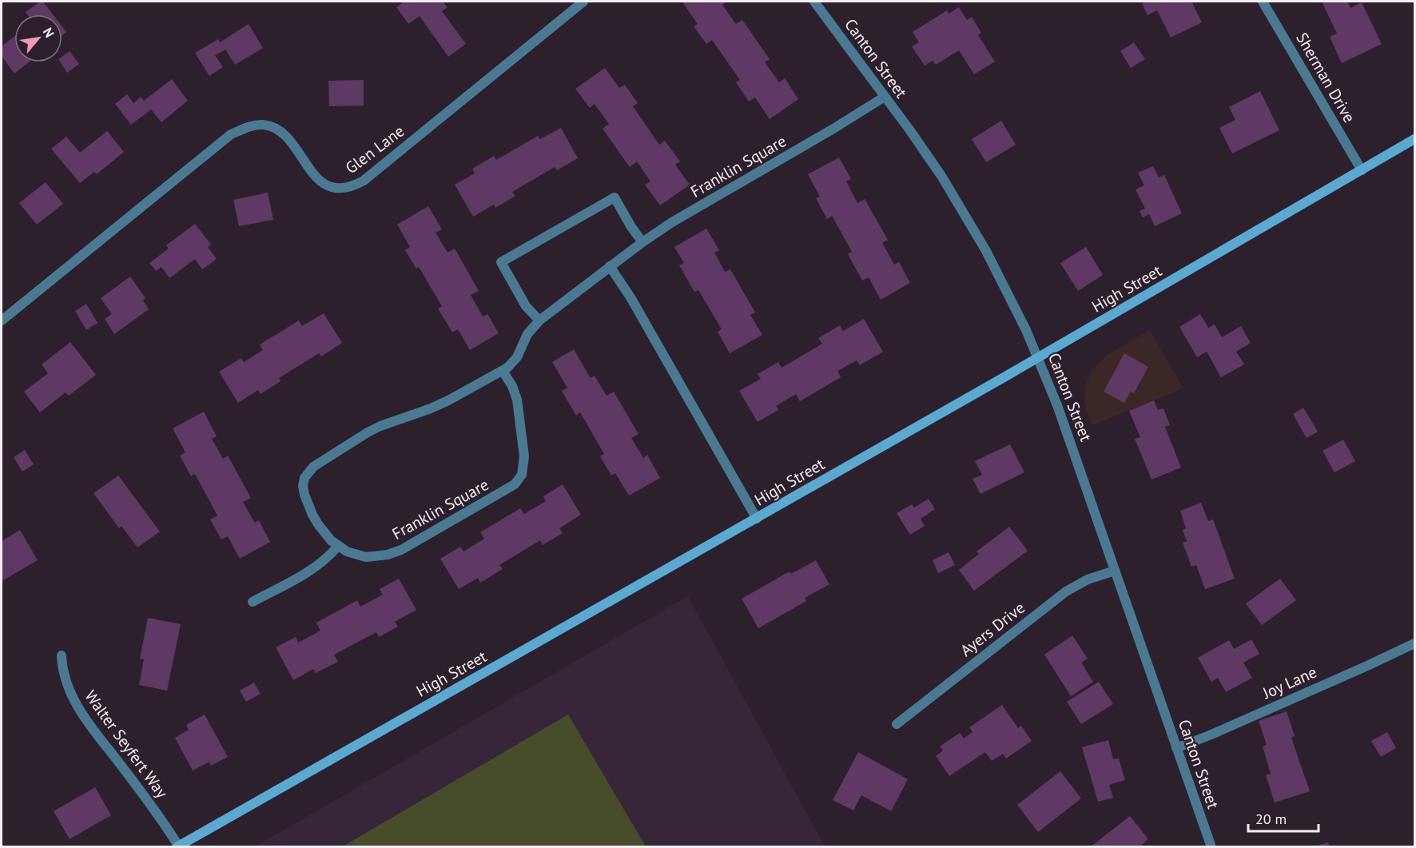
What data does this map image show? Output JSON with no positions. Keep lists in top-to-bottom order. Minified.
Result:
{"streets":{"main road":["High Street"],"street":["Canton Street","Sherman Drive","Glen Lane","Franklin Square","Ayers Drive","Joy Lane","Walter Seyfert Way"]},"crossings":[["Canton Street","Franklin Square"],["Canton Street","High Street"],["Canton Street","Ayers Drive"],["Canton Street","Joy Lane"],["Sherman Drive","High Street"],["High Street","Walter Seyfert Way"]],"scale_bar":"20 m","north":"top right"}
